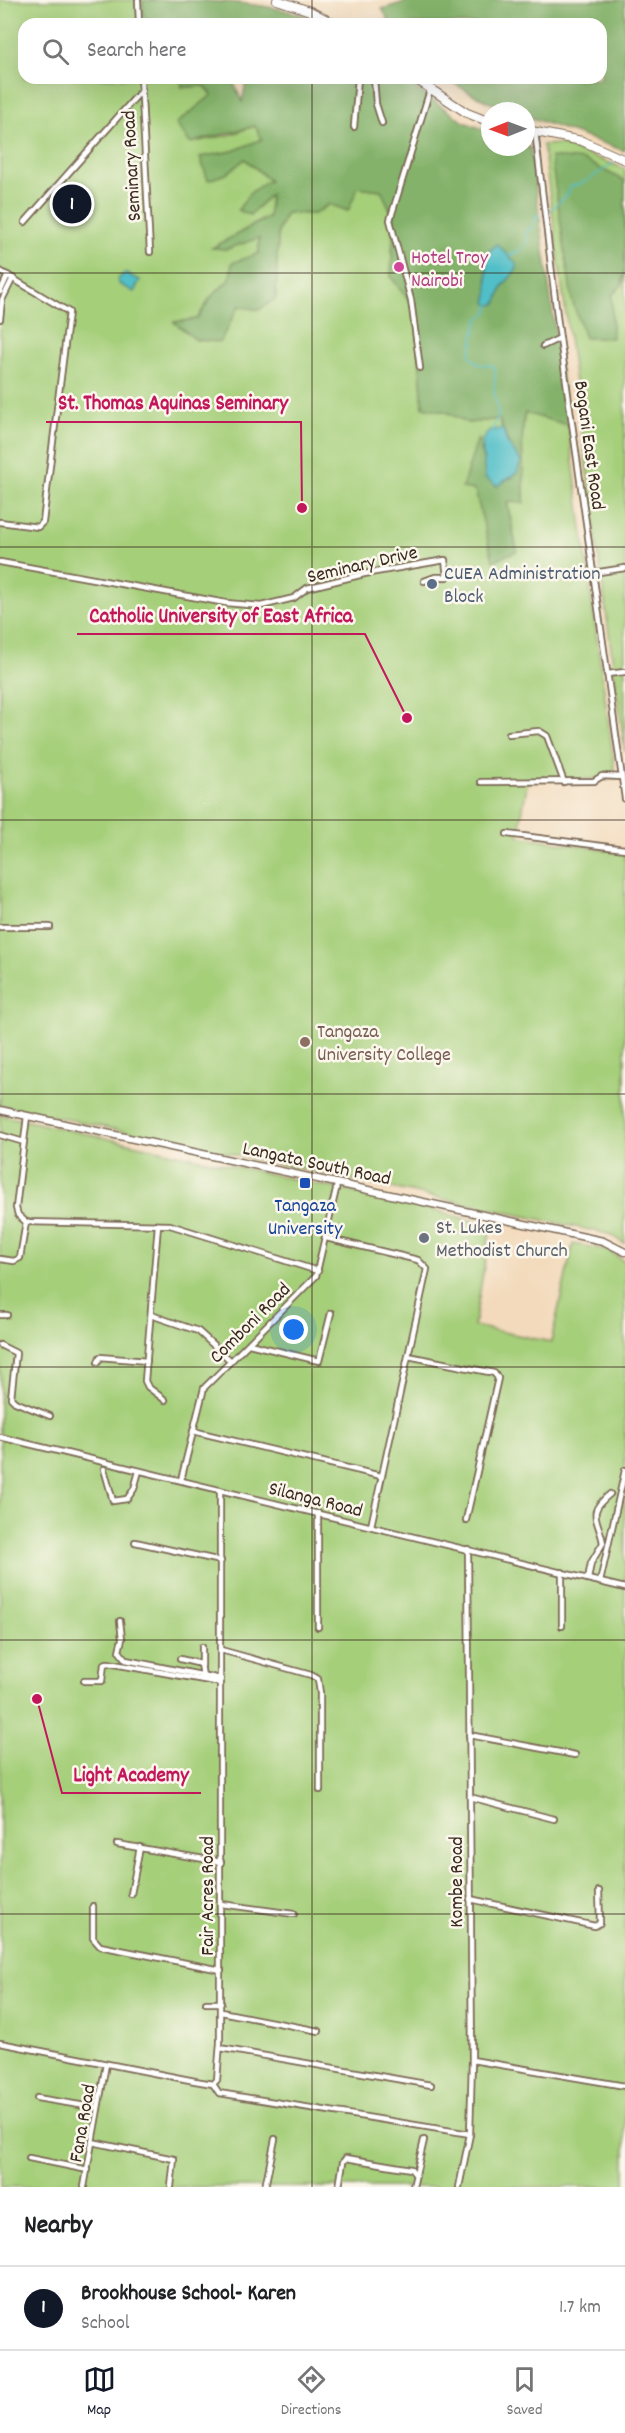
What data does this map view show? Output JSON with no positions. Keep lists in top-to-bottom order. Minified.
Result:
{"streets":{"street":["Seminary Road","Bogani East Road","Seminary Drive","Langata South Road","Comboni Road","Silanga Road","Kombe Road","Fair Acres Road","Fana Road"]},"crossings":[["Langata South Road","Comboni Road"],["Comboni Road","Silanga Road"],["Silanga Road","Kombe Road"],["Silanga Road","Fair Acres Road"]],"places":{"other":["Hotel Troy Nairobi","St. Thomas Aquinas Seminary","CUEA Administration Block","Catholic University of East Africa","Tangaza University College","St. Lukes Methodist Church","Light Academy"],"transit":["Tangaza University"]},"north":"left","page":{"search":"Search here","pins":"1","heading":"Nearby","list":[{"mark":"1","name":"Brookhouse School- Karen","note":"School","value":"1.7 km"}],"nav":["Map","Directions","Saved"]}}
